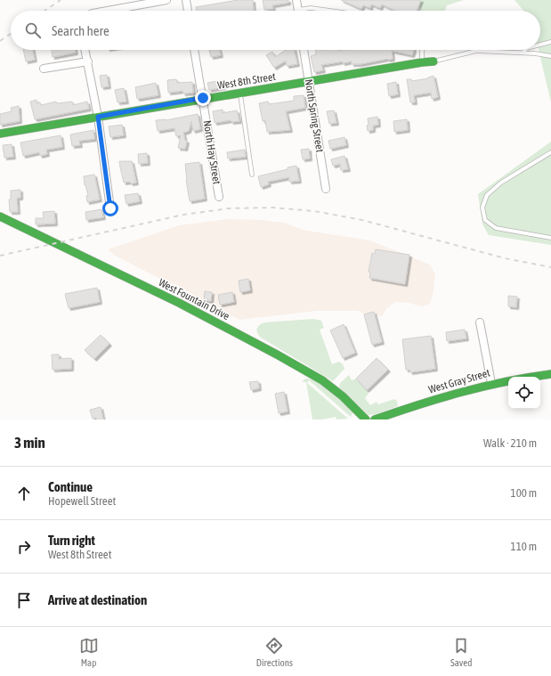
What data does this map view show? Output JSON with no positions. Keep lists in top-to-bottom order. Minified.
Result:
{"streets":{"street":["West 8th Street","North Spring Street","North Hay Street","West Fountain Drive","West Gray Street"]},"crossings":[["West 8th Street","North Spring Street"],["West 8th Street","North Hay Street"]],"page":{"search":"Search here","heading":["3 min","Walk · 210 m"],"list":[["Continue","Hopewell Street","100 m"],["Turn right","West 8th Street","110 m"],"Arrive at destination"],"nav":["Map","Directions","Saved"]}}
